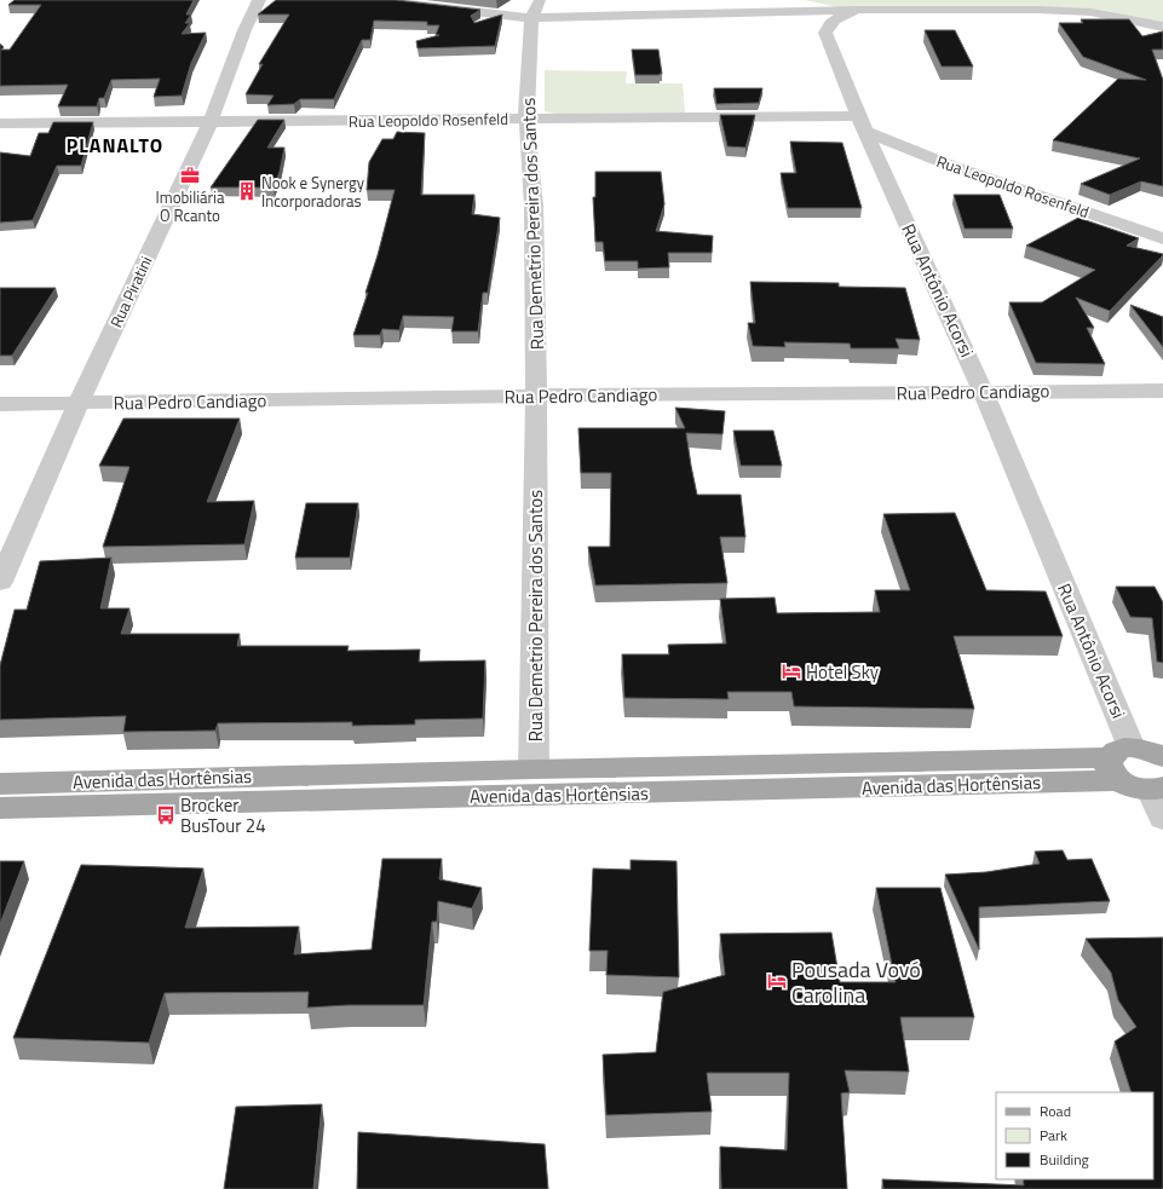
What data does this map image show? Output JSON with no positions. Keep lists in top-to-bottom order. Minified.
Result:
{"streets":{"main road":["Avenida das Hortênsias"],"street":["Rua Leopoldo Rosenfeld","Rua Demetrio Pereira dos Santos","Rua Antônio Acorsi","Rua Piratini","Rua Pedro Candiago"]},"crossings":[["Rua Leopoldo Rosenfeld","Rua Demetrio Pereira dos Santos"],["Rua Leopoldo Rosenfeld","Rua Antônio Acorsi"],["Rua Leopoldo Rosenfeld","Rua Piratini"],["Rua Demetrio Pereira dos Santos","Rua Pedro Candiago"],["Rua Demetrio Pereira dos Santos","Avenida das Hortênsias"],["Rua Antônio Acorsi","Rua Pedro Candiago"],["Rua Antônio Acorsi","Avenida das Hortênsias"],["Rua Piratini","Rua Pedro Candiago"]],"districts":["PLANALTO"],"places":{"office":["Imobiliária O Rcanto"],"building":["Nook e Synergy Incorporadoras"],"hotel":["Hotel Sky","Pousada Vovó Carolina"],"bus stop":["Brocker BusTour 24"]},"legend":["Road","Park","Building"]}
